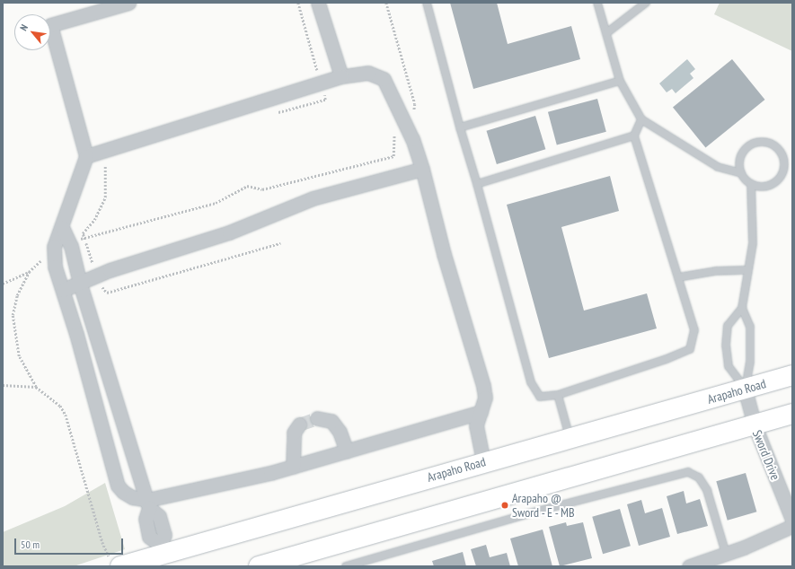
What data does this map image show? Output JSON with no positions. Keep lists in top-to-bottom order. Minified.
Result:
{"streets":{"main road":["Arapaho Road"],"street":["Sword Drive"]},"crossings":[["Arapaho Road","Sword Drive"]],"places":["Arapaho @ Sword - E - MB"],"scale_bar":"50 m","north":"top left"}
